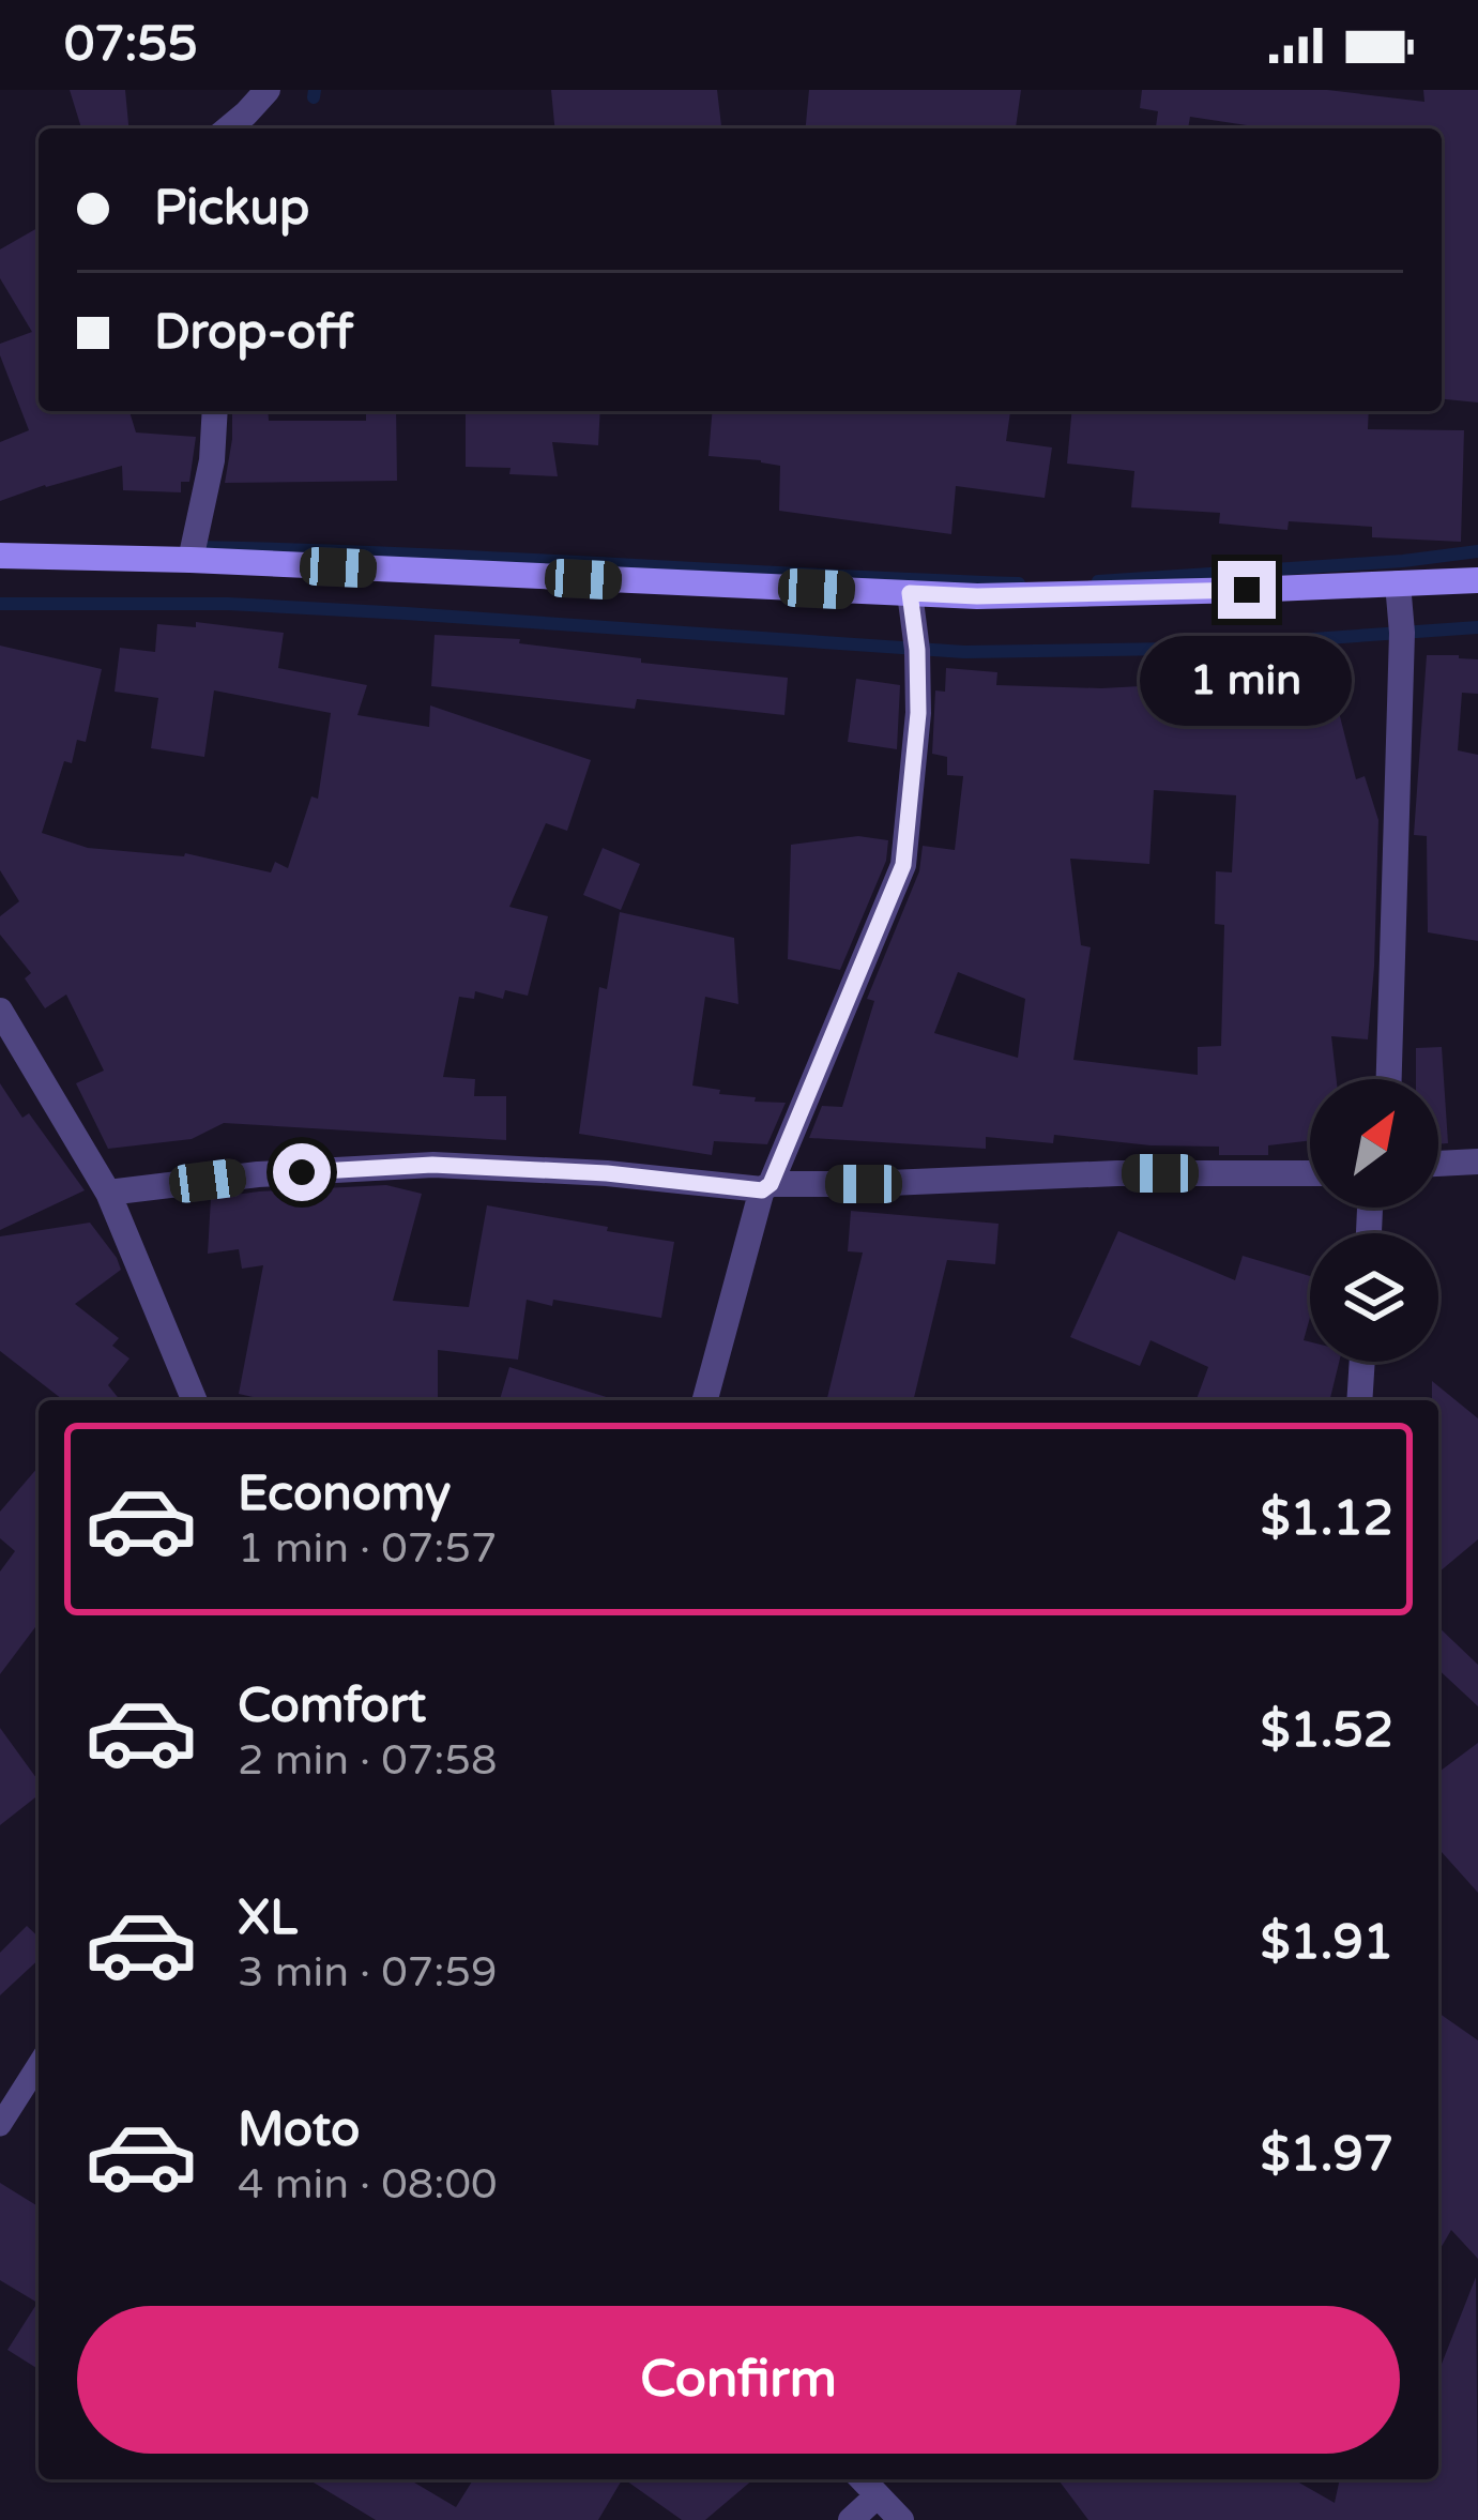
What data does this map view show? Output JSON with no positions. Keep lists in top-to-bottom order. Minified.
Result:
{"north":"top right","page":{"status":"07:55","banner":["Pickup","Drop-off"],"bubble":"1 min","list":[{"name":"Economy","note":"1 min · 07:57","value":"$1.12"},{"name":"Comfort","note":"2 min · 07:58","value":"$1.52"},{"name":"XL","note":"3 min · 07:59","value":"$1.91"},{"name":"Moto","note":"4 min · 08:00","value":"$1.97"}],"buttons":"Confirm"}}
